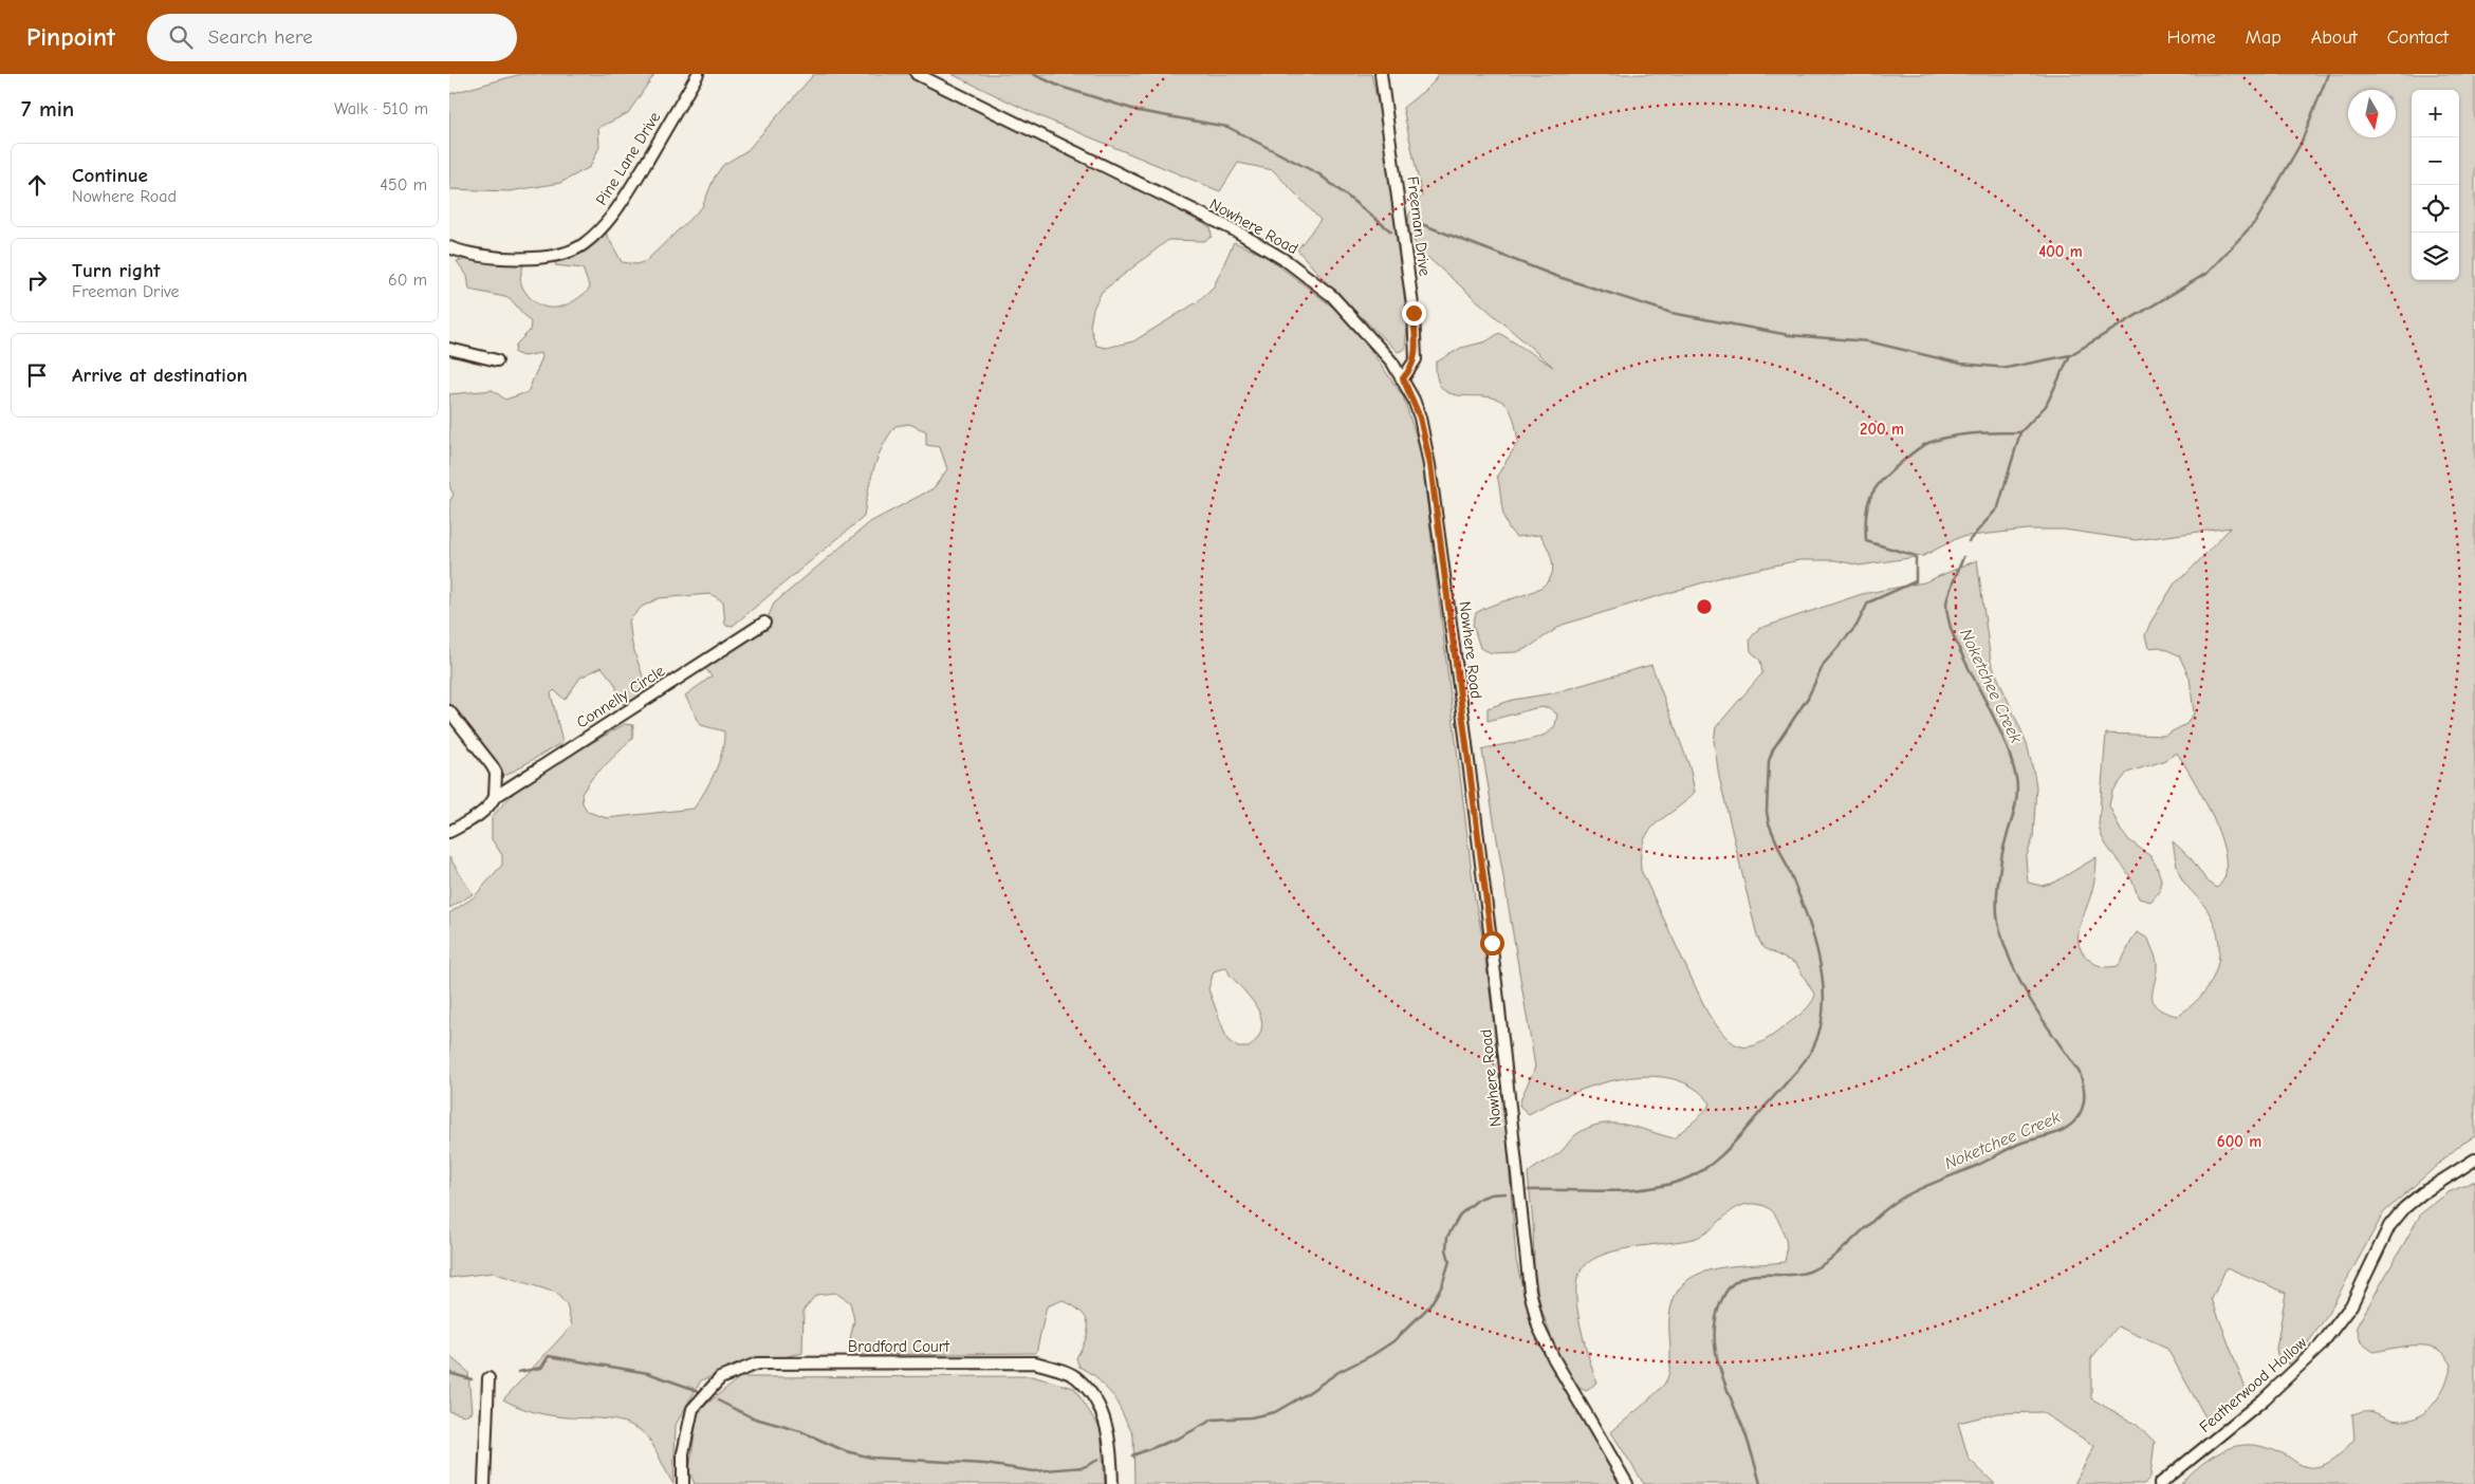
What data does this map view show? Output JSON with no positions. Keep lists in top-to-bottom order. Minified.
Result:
{"streets":{"street":["Pine Lane Drive","Nowhere Road","Freeman Drive","Connelly Circle","Bradford Court","Featherwood Hollow"]},"crossings":[["Nowhere Road","Freeman Drive"]],"water":["Noketchee Creek"],"north":"bottom","page":{"header":"Pinpoint","search":"Search here","nav":["Home","Map","About","Contact"],"heading":["7 min","Walk · 510 m"],"map_buttons":["+","−"],"list":[["Continue","Nowhere Road","450 m"],["Turn right","Freeman Drive","60 m"],"Arrive at destination"]},"rings":["400 m","200 m","600 m"]}
